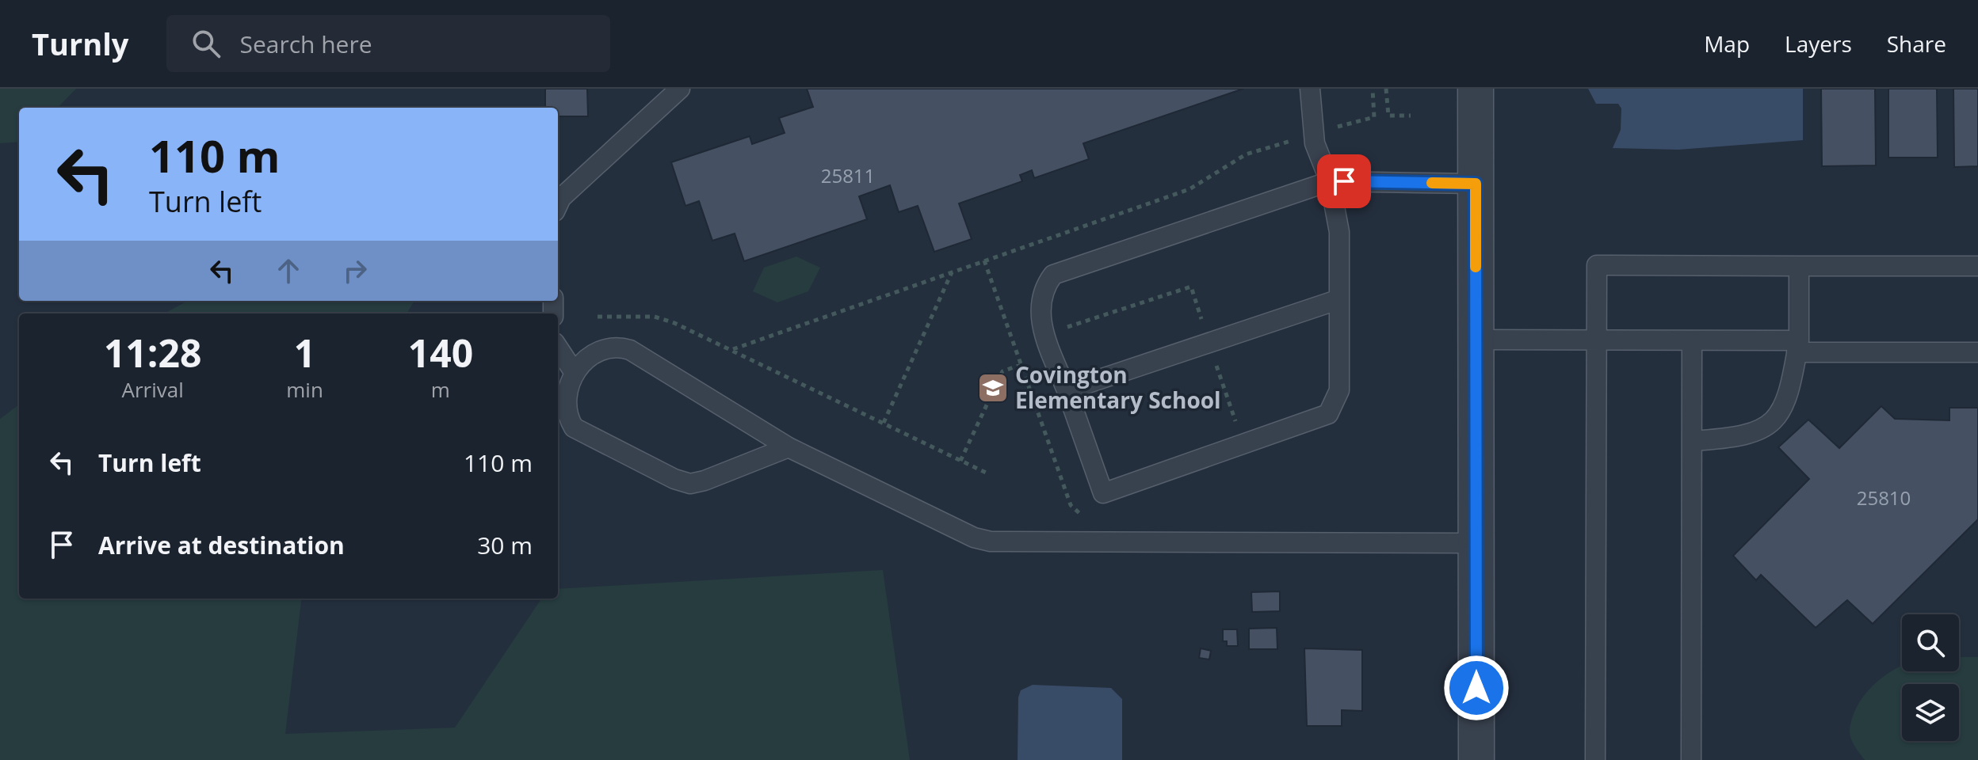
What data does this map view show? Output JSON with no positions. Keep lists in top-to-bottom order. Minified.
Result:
{"places":{"school or university":["Covington Elementary School"]},"house_numbers":["25811","25810"],"page":{"header":"Turnly","search":"Search here","nav":["Map","Layers","Share"],"turn":["110 m","Turn left"],"eta":["11:28","Arrival","1","min","140","m"],"list":[{"name":"Turn left","value":"110 m"},{"name":"Arrive at destination","value":"30 m"}]}}
